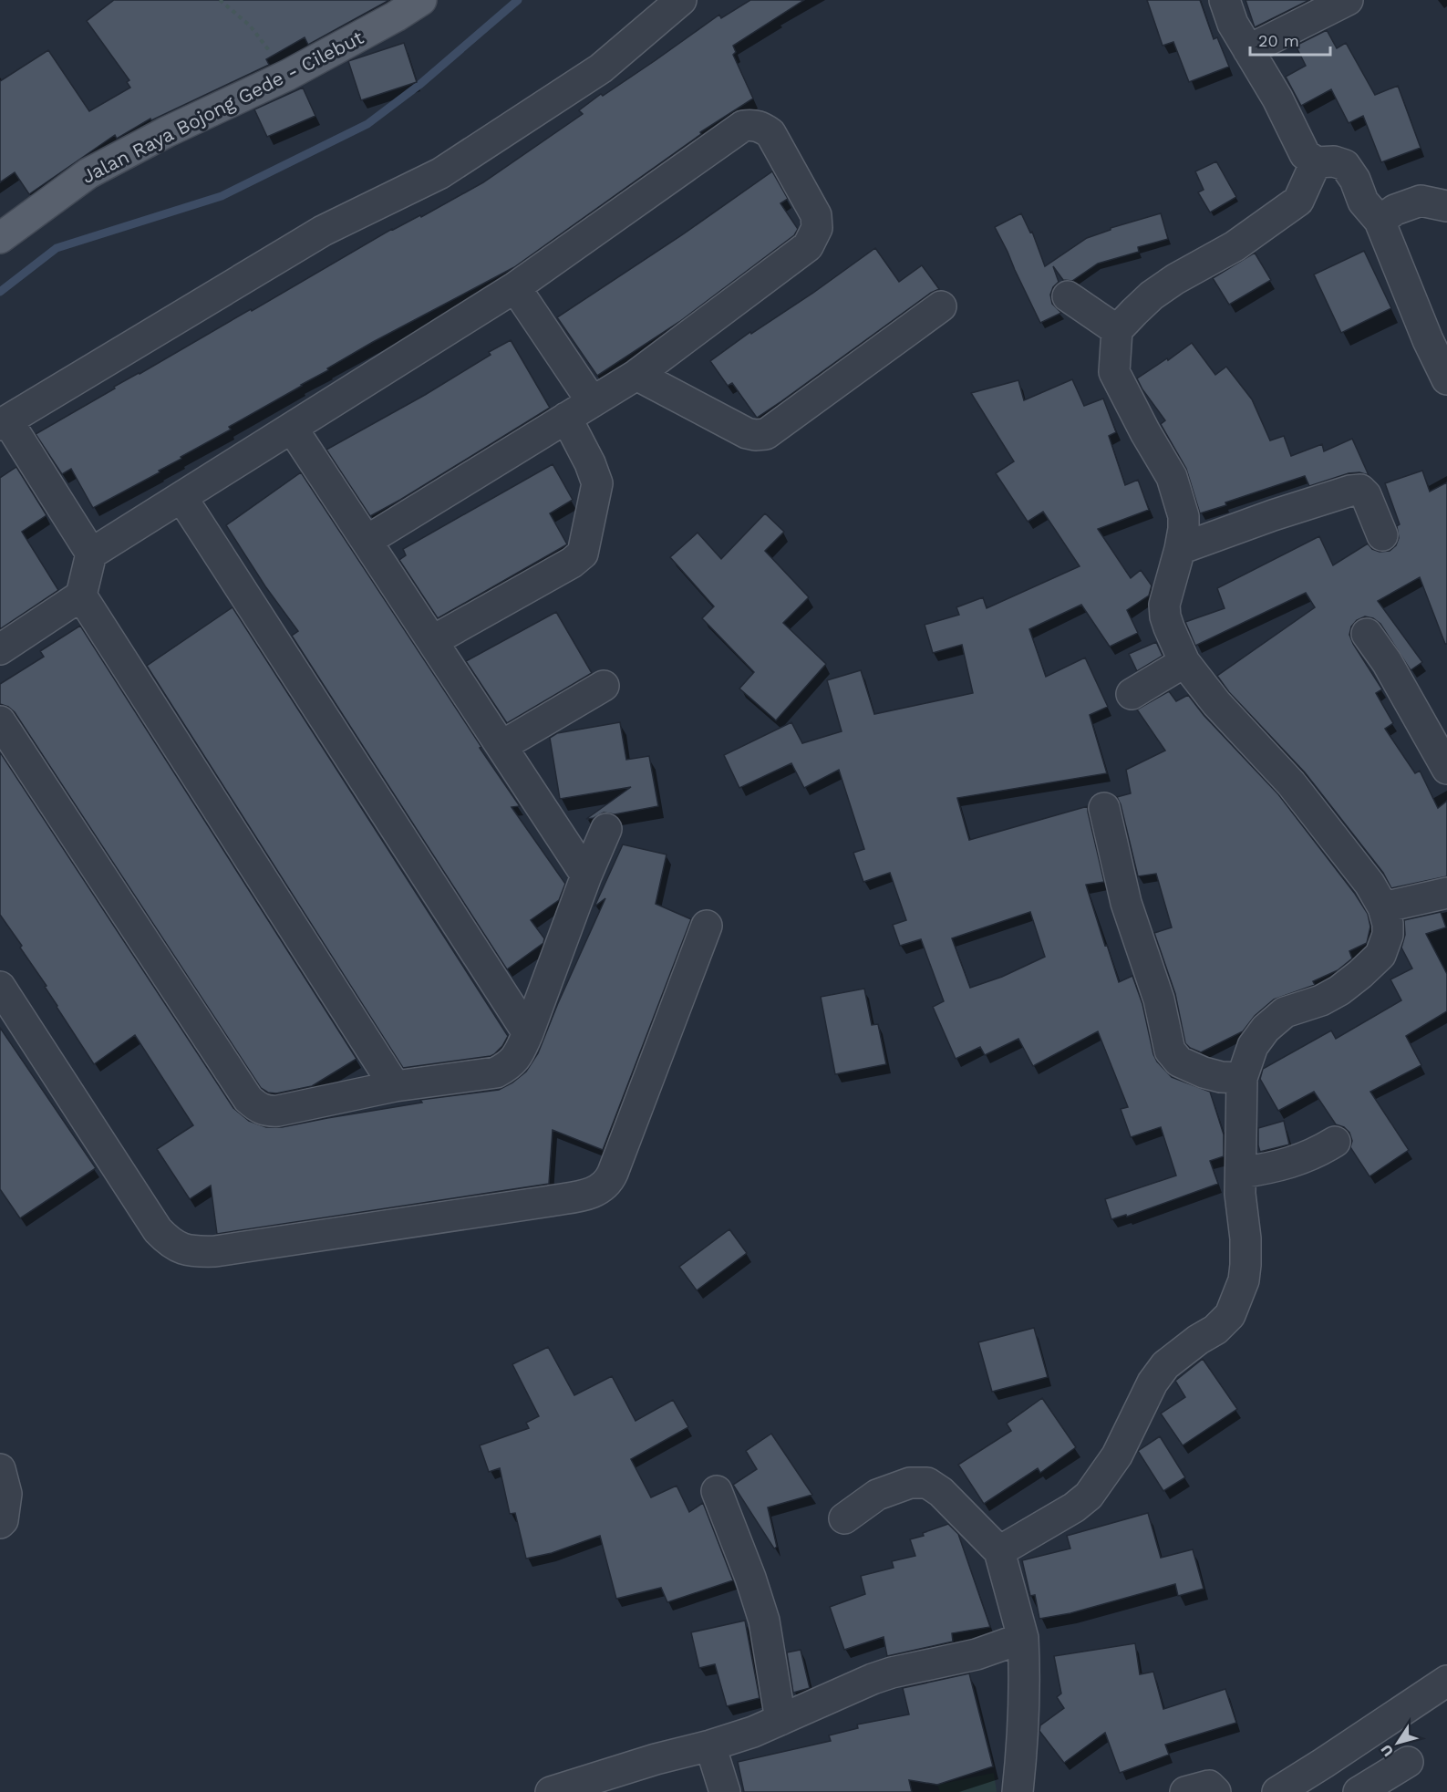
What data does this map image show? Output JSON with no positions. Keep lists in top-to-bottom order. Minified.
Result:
{"streets":{"main road":["Jalan Raya Bojong Gede - Cilebut"]},"scale_bar":"20 m","north":"bottom left"}
